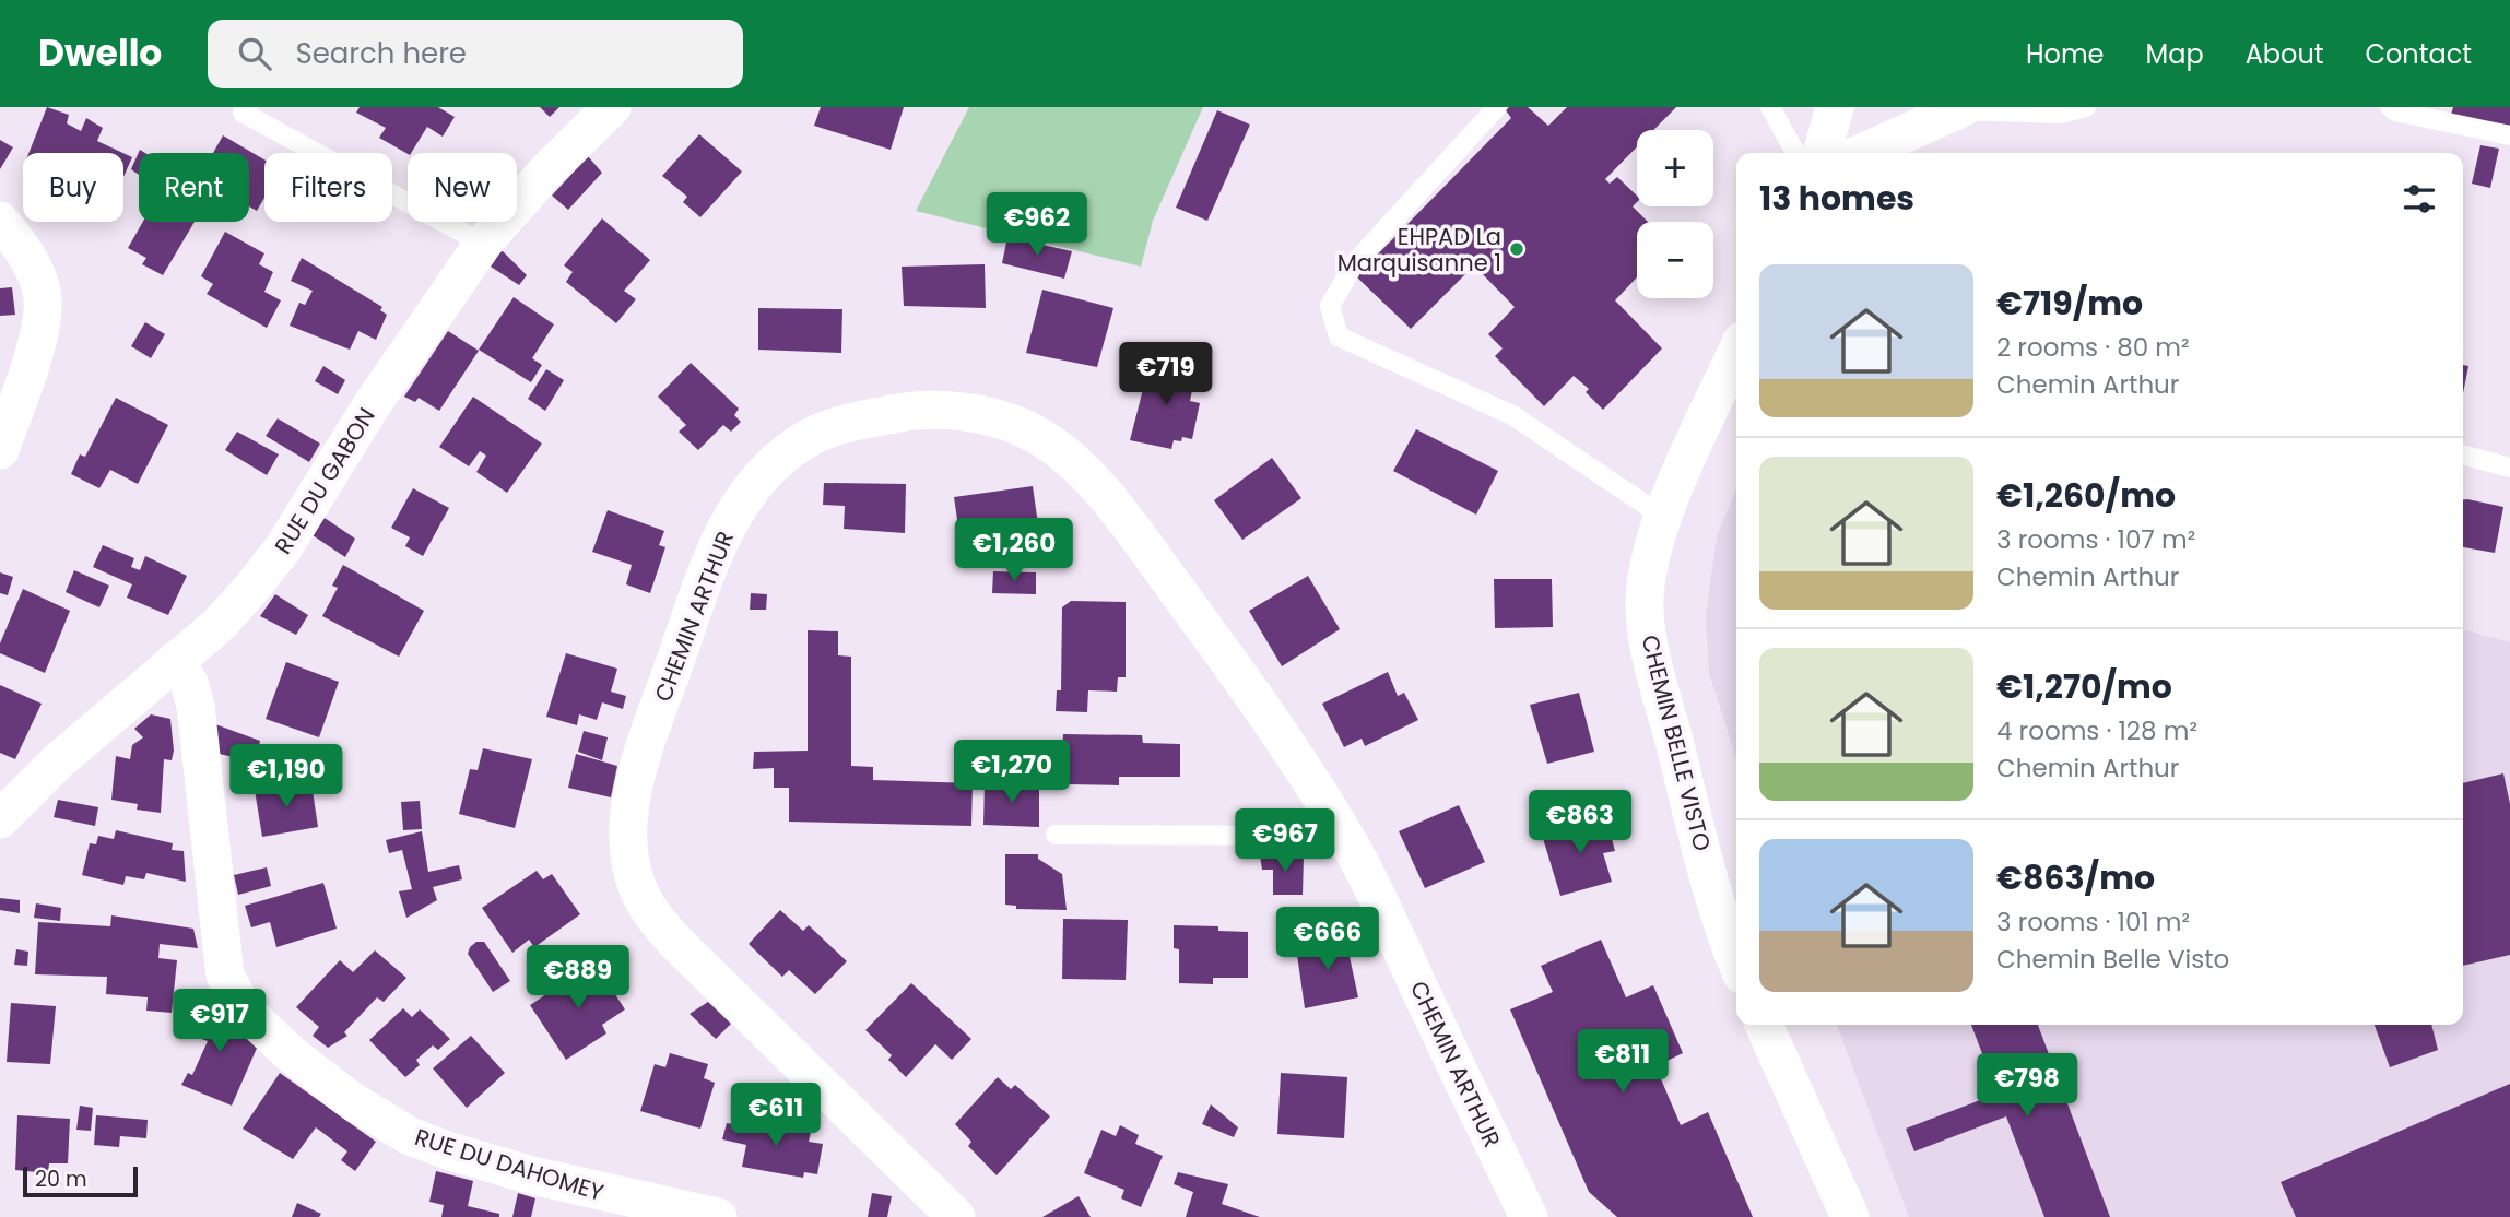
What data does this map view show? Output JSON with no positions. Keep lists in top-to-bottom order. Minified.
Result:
{"streets":{"street":["RUE DU GABON","CHEMIN ARTHUR","CHEMIN BELLE VISTO","RUE DU DAHOMEY"]},"crossings":[["RUE DU GABON","RUE DU DAHOMEY"]],"places":["EHPAD La Marquisanne 1"],"scale_bar":"20 m","page":{"header":"Dwello","search":"Search here","nav":["Home","Map","About","Contact"],"map_buttons":["+","−"],"chip":["Buy","Rent","Filters","New"],"heading":"13 homes","price":["€962","€719","€1,260","€1,270","€1,190","€863","€967","€666","€889","€917","€811","€798","€611"],"list":[{"name":"€719/mo","note":"2 rooms · 80 m² · Chemin Arthur"},{"name":"€1,260/mo","note":"3 rooms · 107 m² · Chemin Arthur"},{"name":"€1,270/mo","note":"4 rooms · 128 m² · Chemin Arthur"},{"name":"€863/mo","note":"3 rooms · 101 m² · Chemin Belle Visto"}],"scale":"20 m"}}
